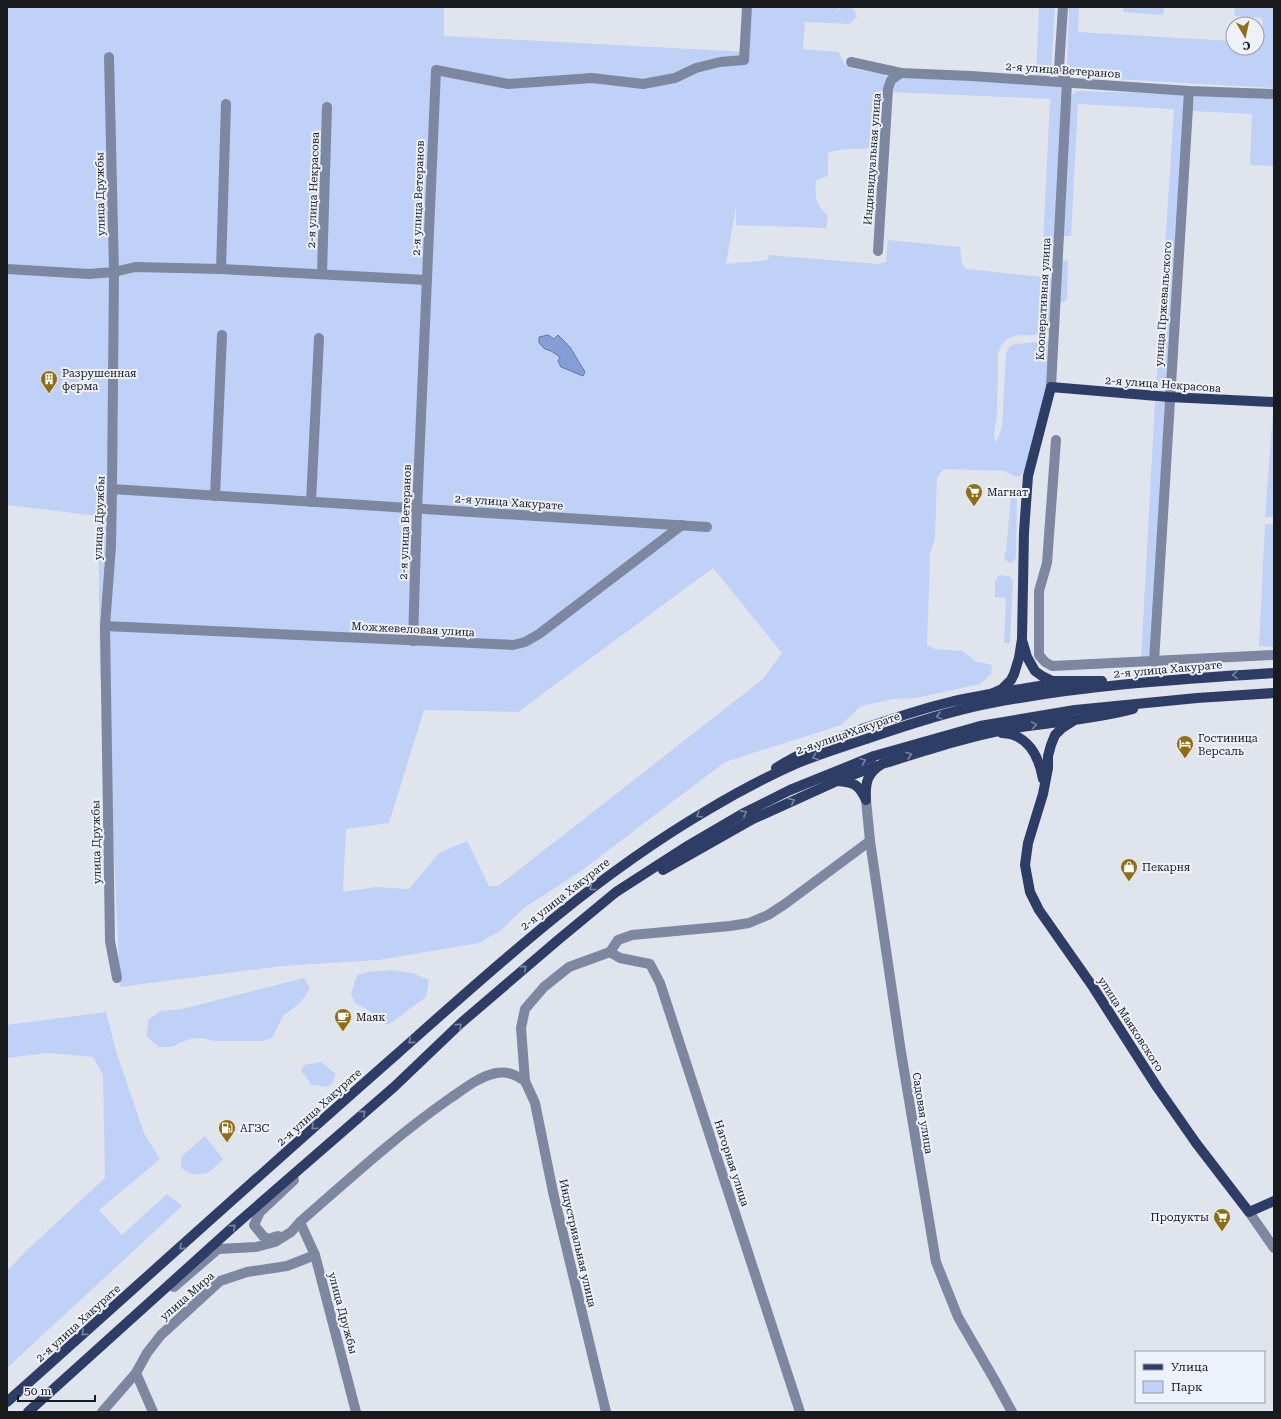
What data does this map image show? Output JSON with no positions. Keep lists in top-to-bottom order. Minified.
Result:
{"streets":{"main road":["2-я улица Некрасова","Кооперативная улица","2-я улица Хакурате","улица Маяковского"],"street":["2-я улица Ветеранов","Индивидуальная улица","улица Дружбы","улица Пржевальского","Можжевеловая улица","Садовая улица","Нагорная улица","Индустриальная улица","улица Мира"]},"crossings":[["2-я улица Ветеранов","Индивидуальная улица"],["2-я улица Ветеранов","Кооперативная улица"],["2-я улица Ветеранов","улица Пржевальского"],["2-я улица Ветеранов","2-я улица Хакурате"],["2-я улица Ветеранов","Можжевеловая улица"],["2-я улица Некрасова","Кооперативная улица"],["2-я улица Некрасова","улица Пржевальского"],["улица Дружбы","2-я улица Хакурате"],["улица Дружбы","Можжевеловая улица"],["улица Дружбы","улица Мира"],["улица Пржевальского","2-я улица Хакурате"],["2-я улица Хакурате","Можжевеловая улица"]],"places":{"building":["Разрушенная ферма"],"supermarket":["Магнат","Продукты"],"hotel":["Гостиница Версаль"],"shop":["Пекарня"],"cafe":["Маяк"],"fuel station":["АГЗС"]},"legend":["Улица","Парк"],"scale_bar":"50 m","north":"bottom"}
